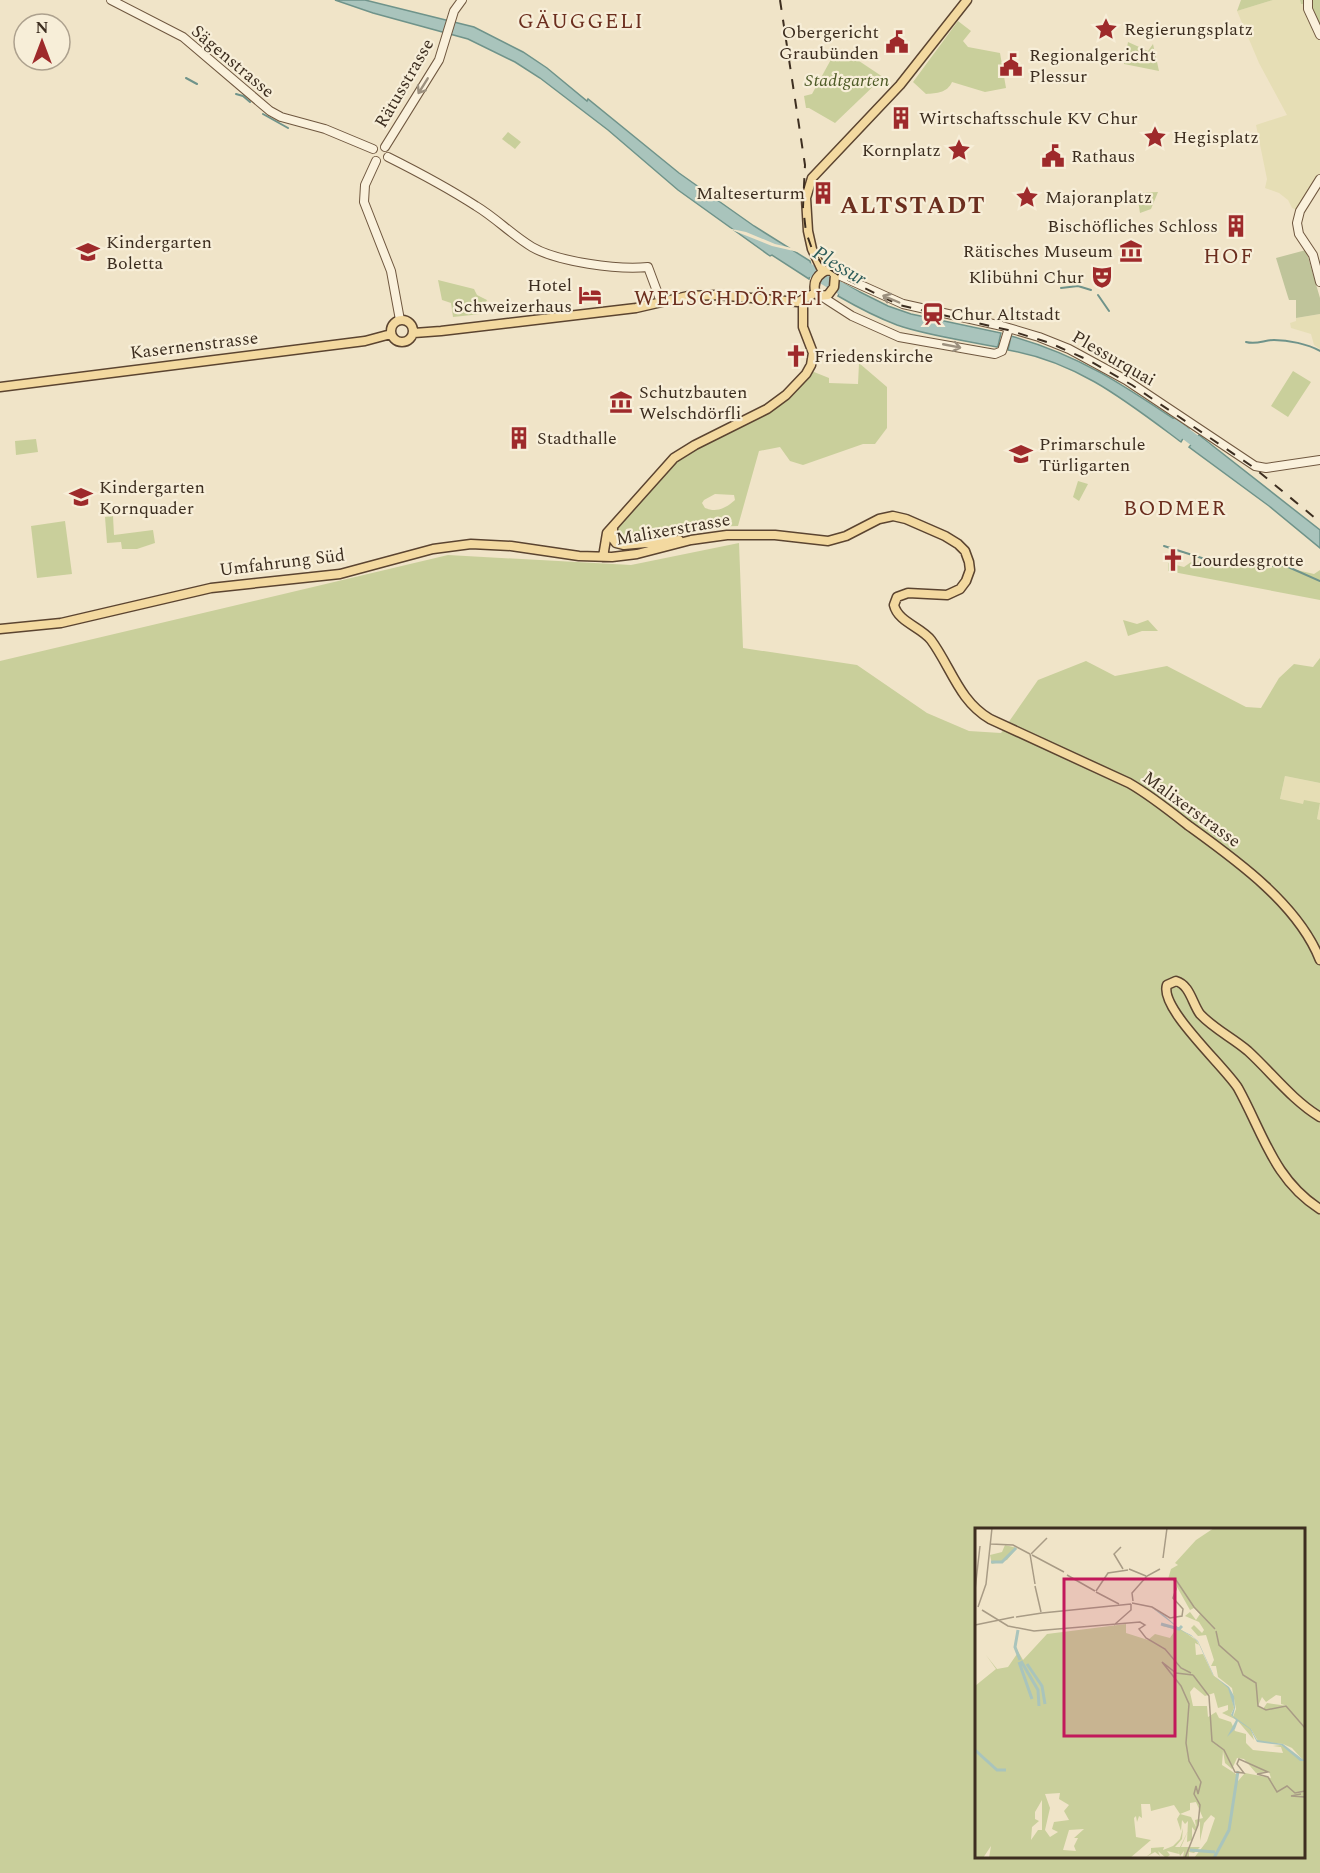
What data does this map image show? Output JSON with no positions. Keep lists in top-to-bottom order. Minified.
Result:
{"streets":{"main road":["Kasernenstrasse","Malixerstrasse","Umfahrung Süd"],"street":["Sägenstrasse","Rätusstrasse","Plessurquai"]},"crossings":[["Sägenstrasse","Rätusstrasse"],["Malixerstrasse","Umfahrung Süd"]],"one_way":["Rätusstrasse"],"districts":["GÄUGGELI","ALTSTADT","HOF","WELSCHDÖRFLI","BODMER"],"water":["Plessur"],"parks":["Stadtgarten"],"places":{"place":["Regierungsplatz","Hegisplatz","Kornplatz","Majoranplatz"],"public building":["Obergericht Graubünden","Regionalgericht Plessur","Rathaus"],"building":["Wirtschaftsschule KV Chur","Malteserturm","Bischöfliches Schloss","Stadthalle"],"museum":["Rätisches Museum","Schutzbauten Welschdörfli"],"school or university":["Kindergarten Boletta","Primarschule Türligarten","Kindergarten Kornquader"],"theatre":["Klibühni Chur"],"hotel":["Hotel Schweizerhaus"],"station":["Chur Altstadt"],"church":["Friedenskirche","Lourdesgrotte"]},"north":"top"}
